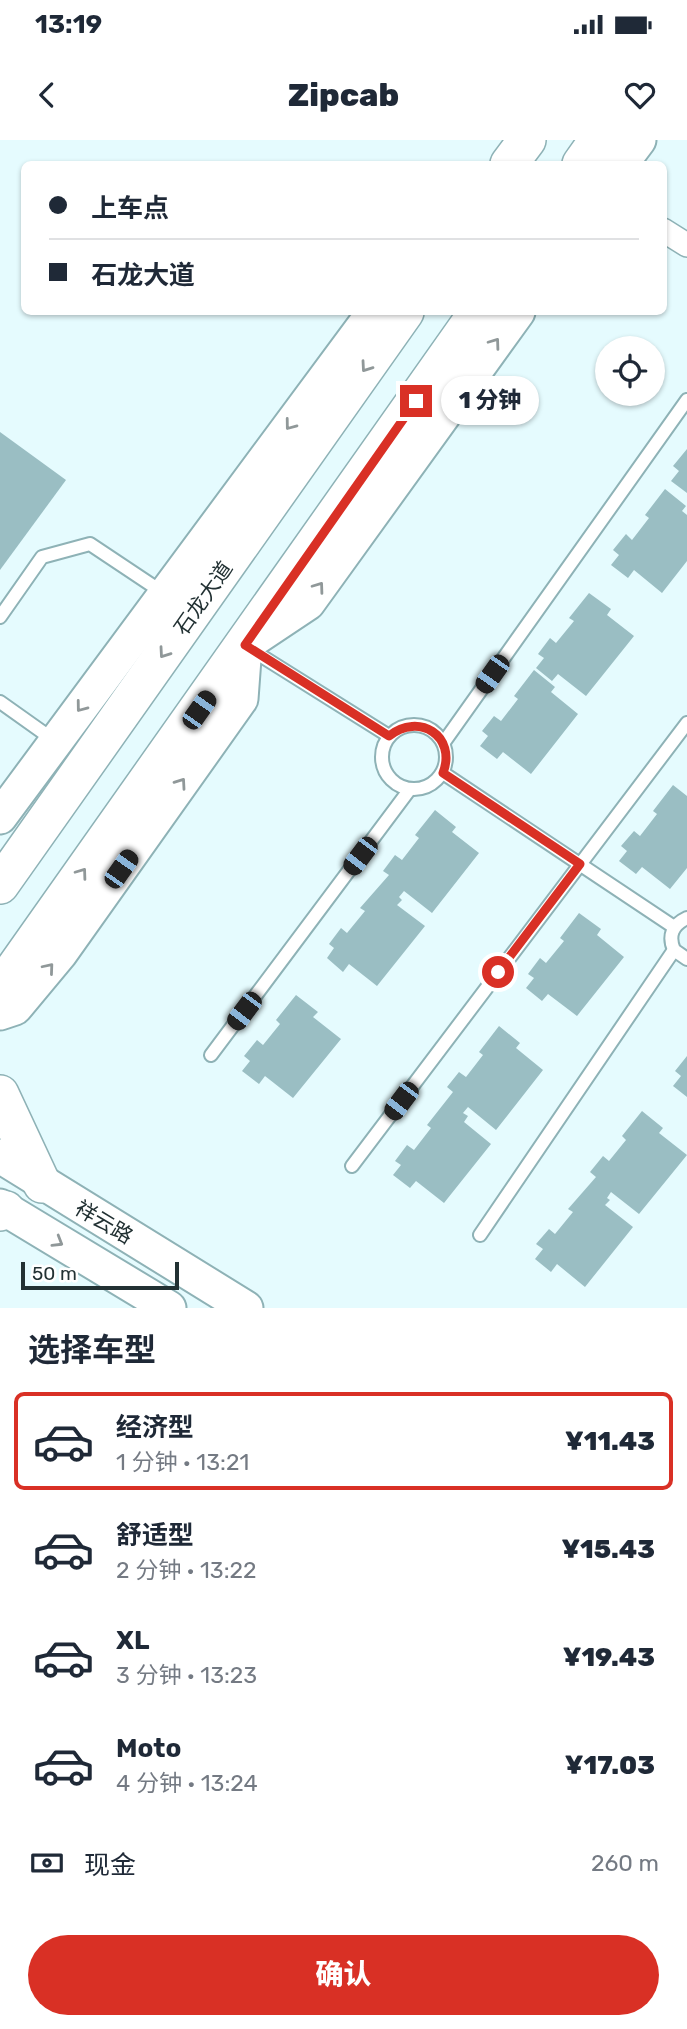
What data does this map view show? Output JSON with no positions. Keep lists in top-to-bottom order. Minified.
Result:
{"streets":{"main road":["石龙大道"],"street":["祥云路"]},"scale_bar":"50 m","page":{"status":"13:19","header":"Zipcab","banner":["上车点","石龙大道"],"bubble":"1 分钟","scale":"50 m","heading":"选择车型","list":[{"name":"经济型","note":"1 分钟 · 13:21","value":"¥11.43"},{"name":"舒适型","note":"2 分钟 · 13:22","value":"¥15.43"},{"name":"XL","note":"3 分钟 · 13:23","value":"¥19.43"},{"name":"Moto","note":"4 分钟 · 13:24","value":"¥17.03"}],"pay":["现金","260 m"],"buttons":"确认"}}
